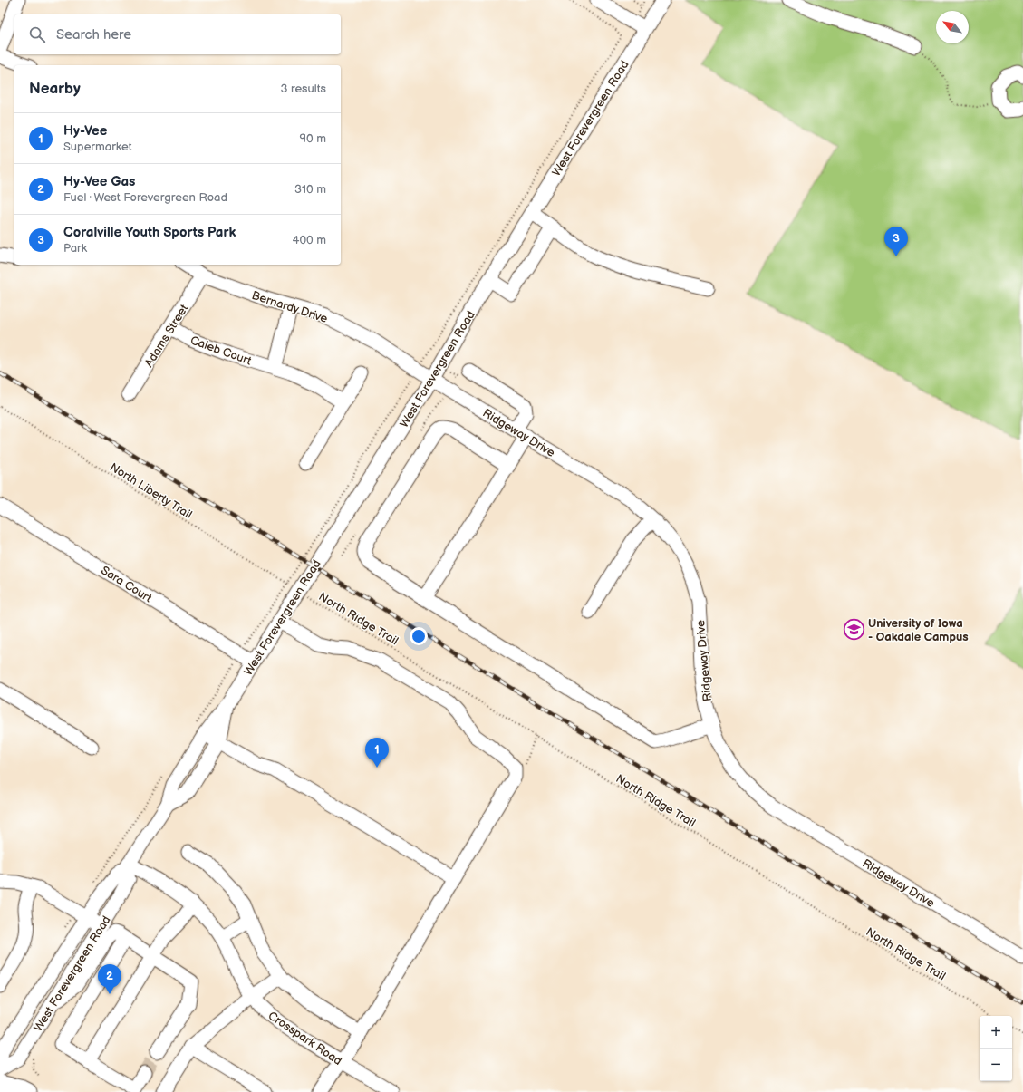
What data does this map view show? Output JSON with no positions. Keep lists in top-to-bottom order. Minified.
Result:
{"streets":{"street":["West Forevergreen Road","Bernardy Drive","Adams Street","Caleb Court","Ridgeway Drive","Sara Court","Crosspark Road"],"path":["North Liberty Trail","North Ridge Trail"]},"crossings":[["West Forevergreen Road","Bernardy Drive"],["West Forevergreen Road","Ridgeway Drive"],["West Forevergreen Road","Sara Court"],["West Forevergreen Road","Crosspark Road"],["Bernardy Drive","Adams Street"],["Bernardy Drive","Ridgeway Drive"],["Adams Street","Caleb Court"]],"places":{"school or university":["University of Iowa - Oakdale Campus"]},"north":"top left","page":{"search":"Search here","heading":["Nearby","3 results"],"list":[{"mark":"1","name":"Hy-Vee","note":"Supermarket","value":"90 m"},{"mark":"2","name":"Hy-Vee Gas","note":"Fuel · West Forevergreen Road","value":"310 m"},{"mark":"3","name":"Coralville Youth Sports Park","note":"Park","value":"400 m"}],"pins":["3","1","2"],"map_buttons":["+","−"]}}
